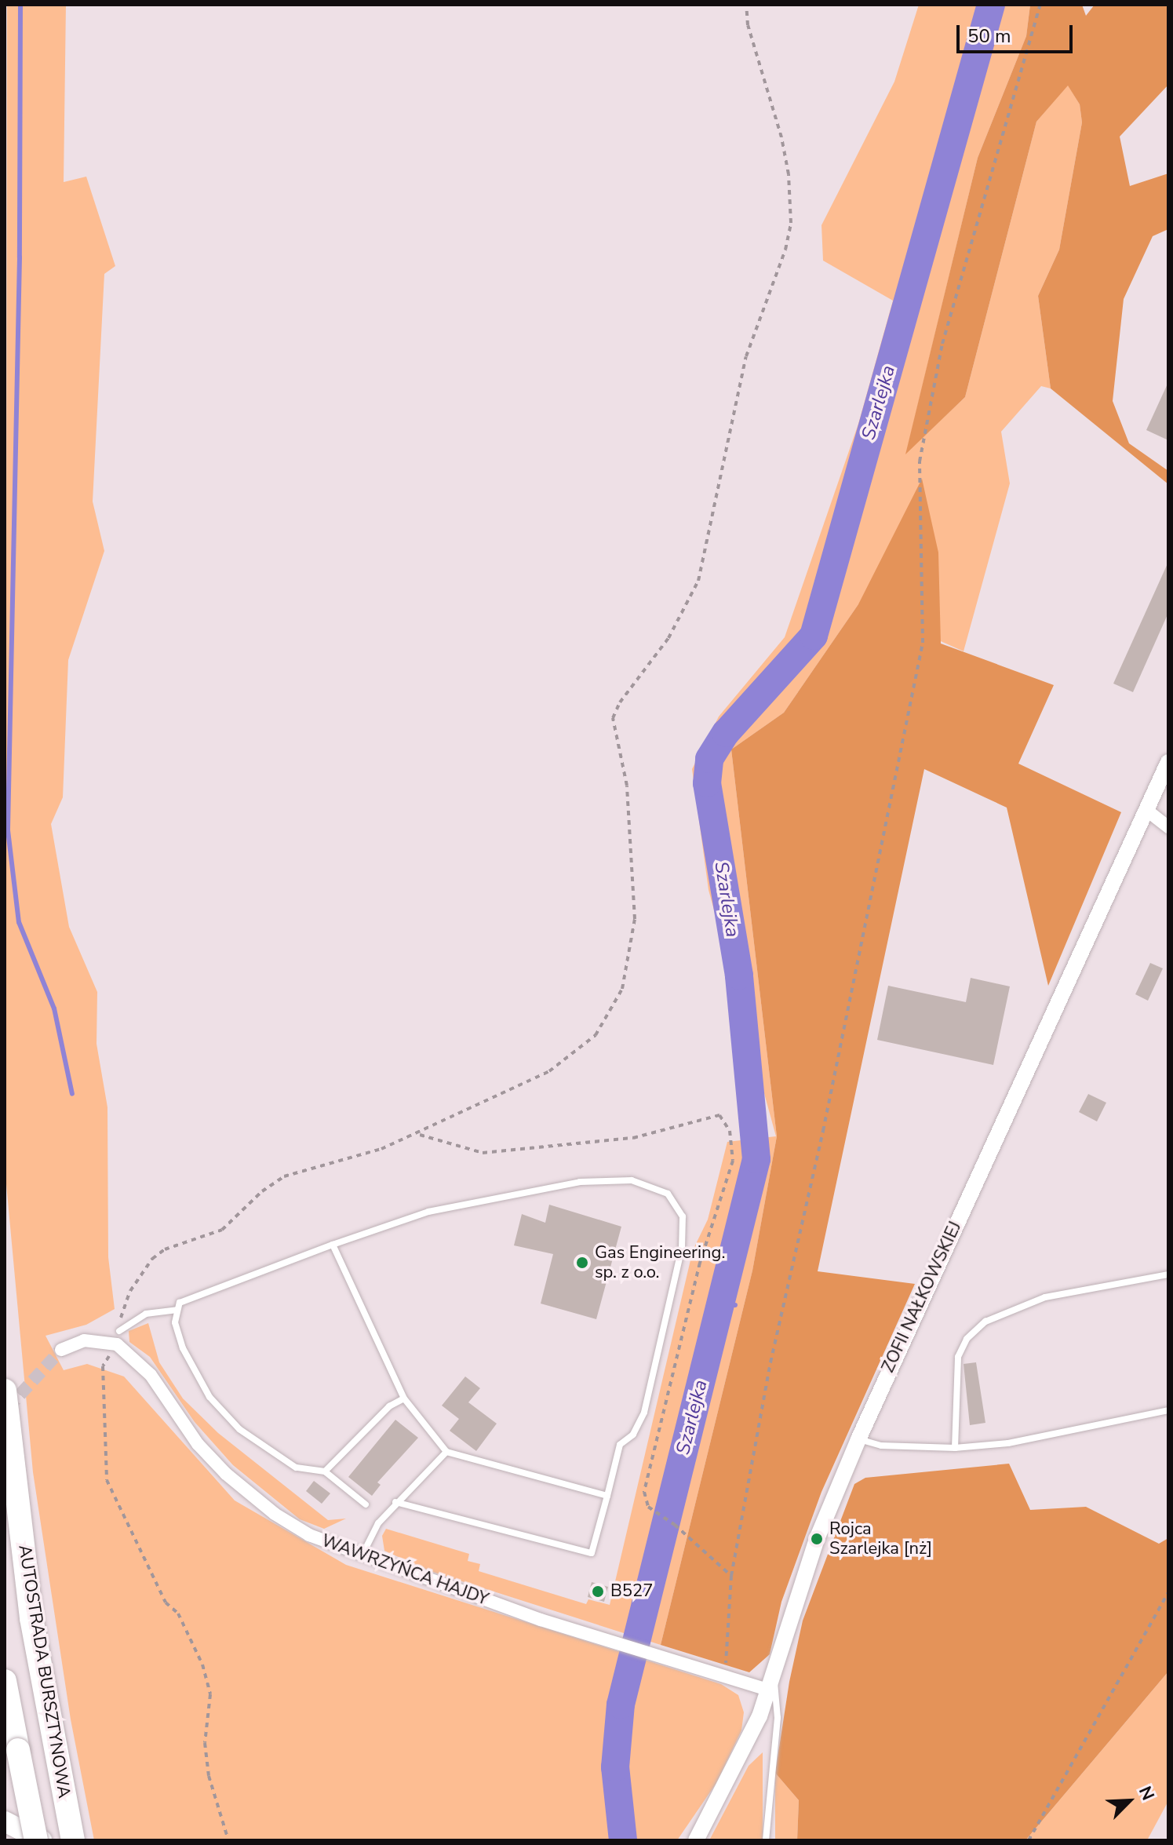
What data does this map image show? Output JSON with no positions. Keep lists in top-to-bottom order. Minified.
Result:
{"streets":{"highway":["AUTOSTRADA BURSZTYNOWA"],"street":["ZOFII NAŁKOWSKIEJ","WAWRZYŃCA HAJDY"]},"water":["Szarlejka"],"places":["Gas Engineering. sp. z o.o.","Rojca Szarlejka [nż]","B527"],"scale_bar":"50 m","north":"top right"}
